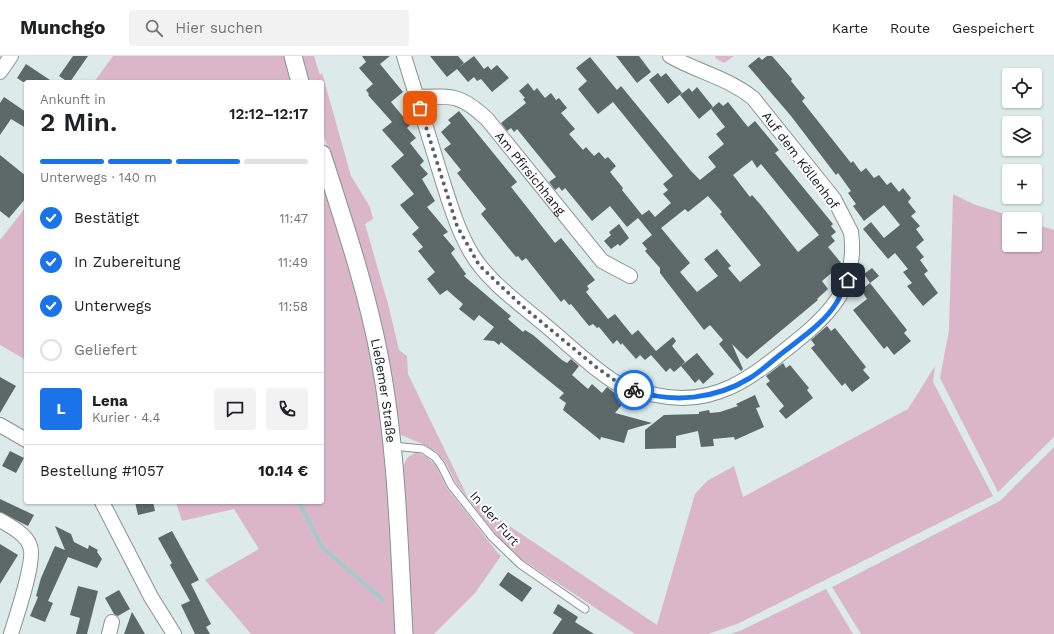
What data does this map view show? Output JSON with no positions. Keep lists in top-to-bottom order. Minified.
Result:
{"streets":{"street":["Auf dem Köllenhof","Am Pfirsichhang","Ließemer Straße"],"lane":["In der Furt"]},"crossings":[["Auf dem Köllenhof","Am Pfirsichhang"],["Ließemer Straße","In der Furt"]],"page":{"header":"Munchgo","search":"Hier suchen","nav":["Karte","Route","Gespeichert"],"map_buttons":["+","−"],"heading":["2 Min.","Ankunft in","12:12–12:17"],"panel":["Lena","Kurier · 4.4","Bestellung #1057","10.14 €"],"bar":"Unterwegs · 140 m","list":[["Bestätigt","11:47"],["In Zubereitung","11:49"],["Unterwegs","11:58"],"Geliefert"],"round":"L"}}
